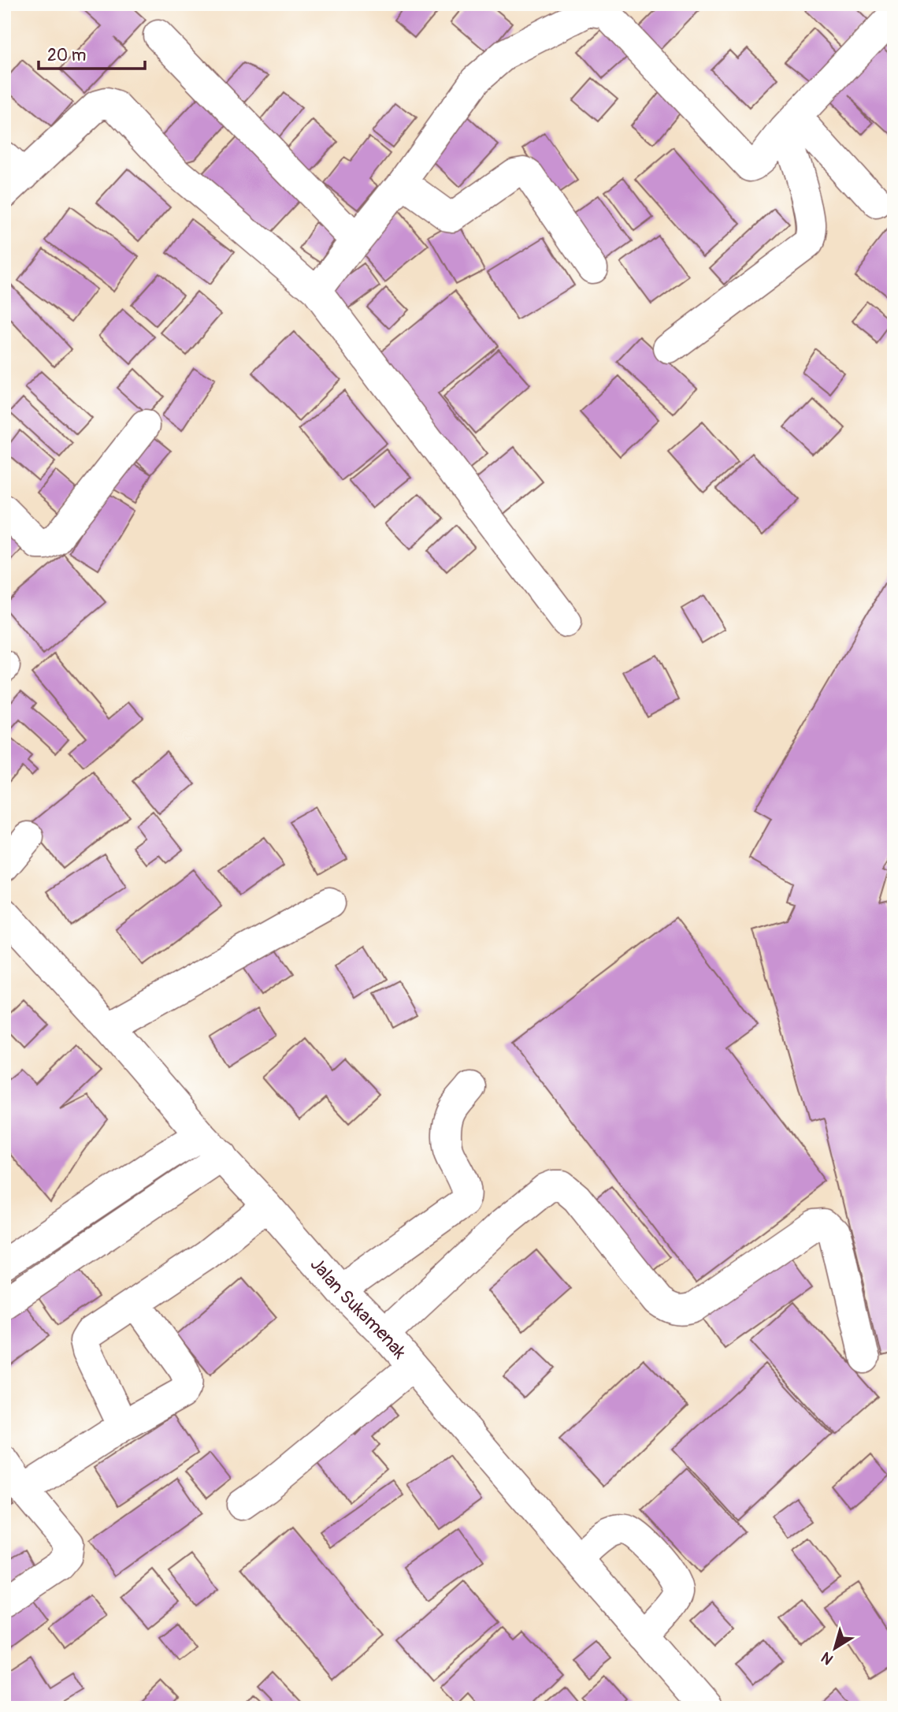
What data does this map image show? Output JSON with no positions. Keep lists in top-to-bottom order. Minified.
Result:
{"streets":{"street":["Jalan Sukamenak"]},"scale_bar":"20 m","north":"bottom left"}
